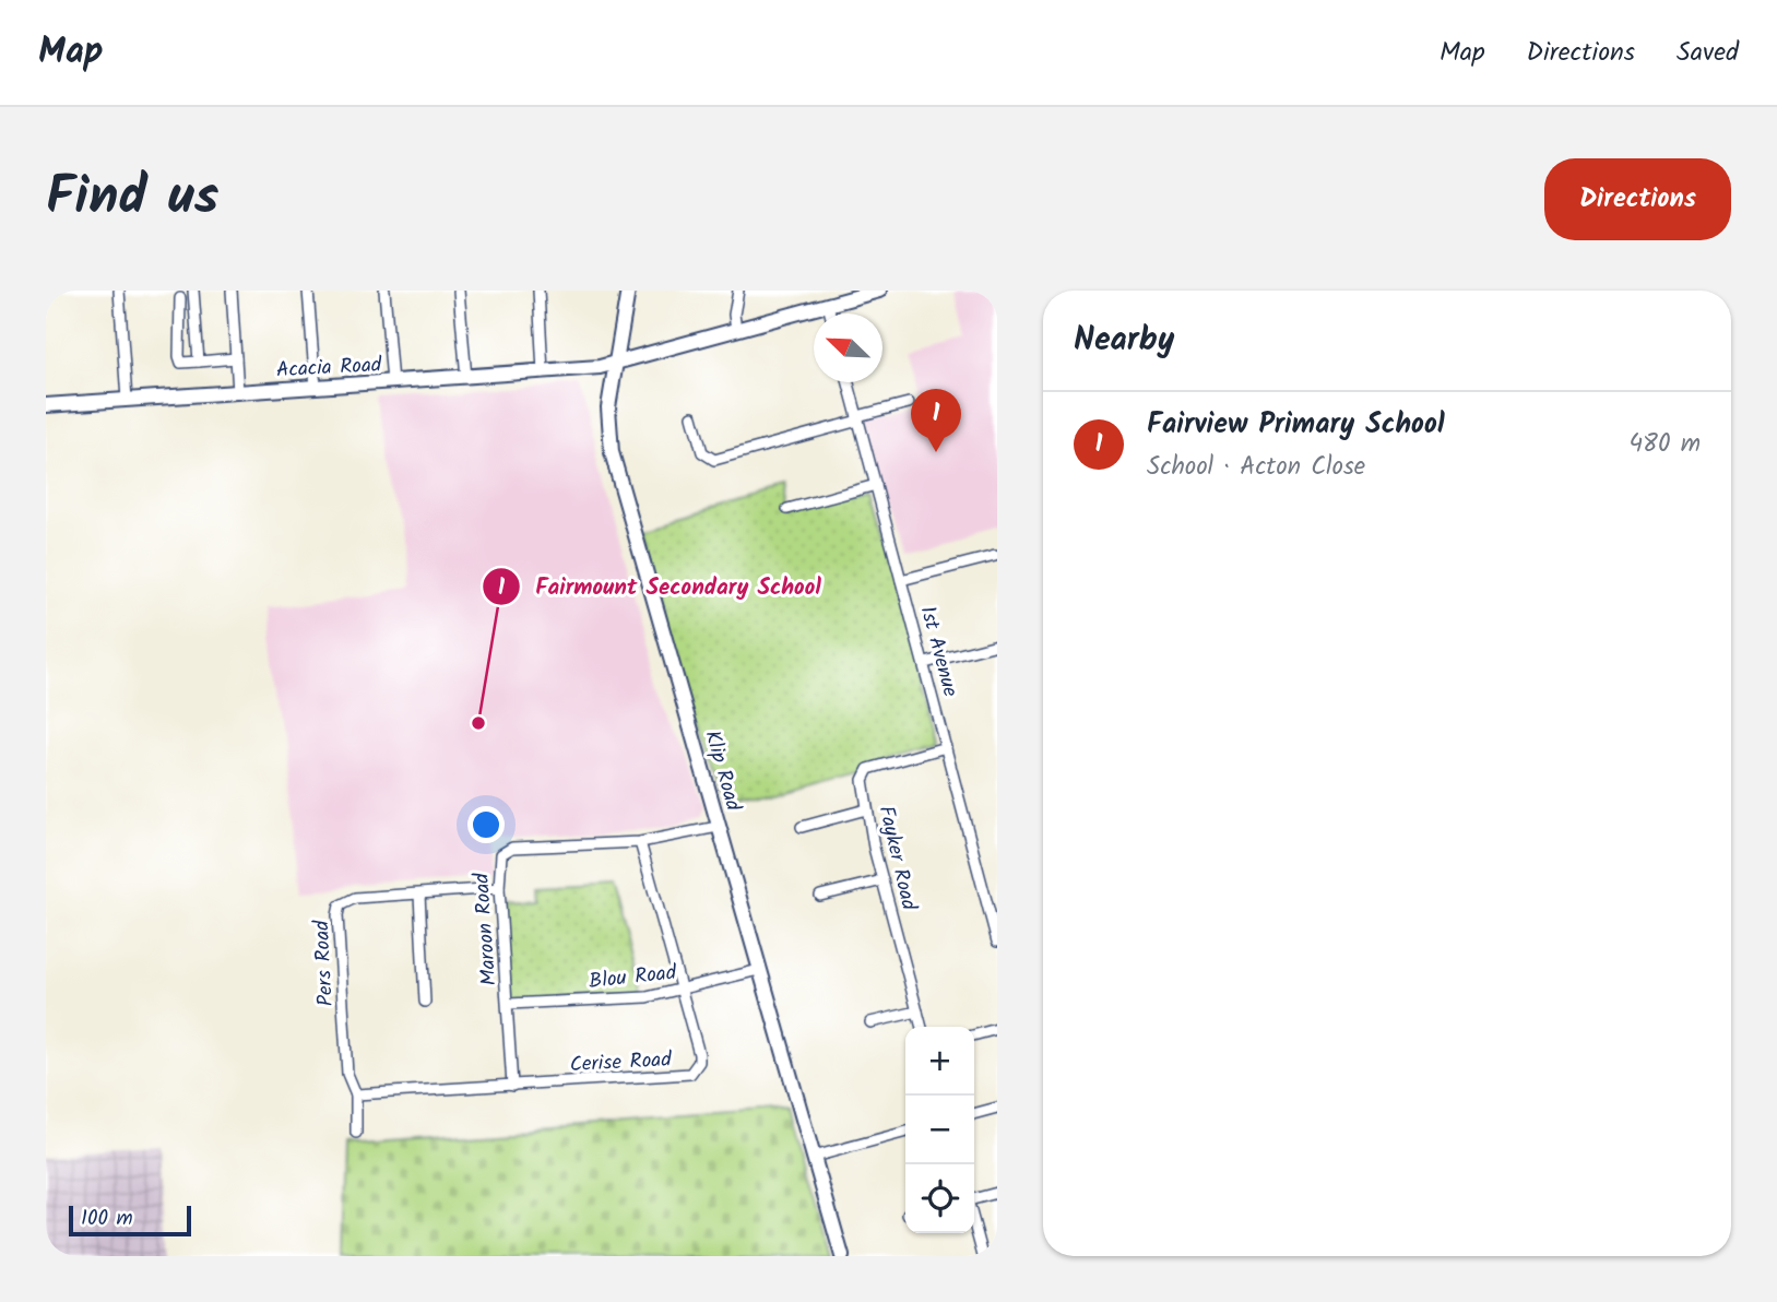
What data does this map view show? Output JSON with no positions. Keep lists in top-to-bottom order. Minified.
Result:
{"streets":{"street":["Acacia Road","1st Avenue","Klip Road","Fayker Road","Maroon Road","Pers Road","Blou Road","Cerise Road"]},"crossings":[["Acacia Road","Klip Road"],["1st Avenue","Fayker Road"],["Klip Road","Maroon Road"],["Klip Road","Blou Road"],["Maroon Road","Pers Road"],["Maroon Road","Blou Road"],["Maroon Road","Cerise Road"],["Pers Road","Cerise Road"],["Blou Road","Cerise Road"]],"places":["Fairmount Secondary School"],"scale_bar":"100 m","north":"top left","page":{"header":"Map","nav":["Map","Directions","Saved"],"title":"Find us","buttons":"Directions","heading":"Nearby","pins":"1","list":[{"mark":"1","name":"Fairview Primary School","note":"School · Acton Close","value":"480 m"}],"map_buttons":["+","−"],"scale":"100 m"}}
